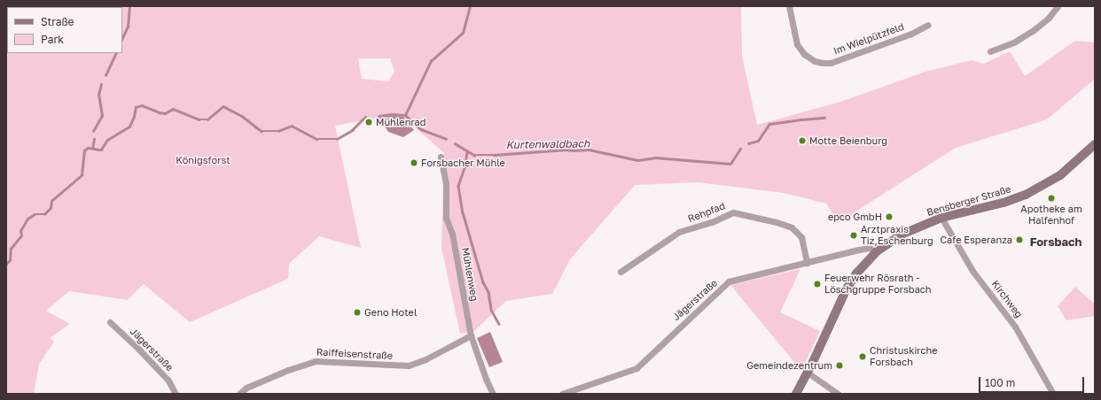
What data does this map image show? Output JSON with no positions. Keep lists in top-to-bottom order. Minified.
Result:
{"streets":{"main road":["Bensberger Straße"],"street":["Im Wielpützfeld","Rehpfad","Mühlenweg","Kirchweg","Jägerstraße","Raiffeisenstraße"]},"crossings":[["Bensberger Straße","Kirchweg"],["Bensberger Straße","Jägerstraße"],["Rehpfad","Jägerstraße"],["Mühlenweg","Raiffeisenstraße"]],"districts":["Forsbach"],"water":["Kurtenwaldbach"],"parks":["Königsforst"],"places":["Mühlenrad","Motte Beienburg","Forsbacher Mühle","Apotheke am Halfenhof","epco GmbH","Arztpraxis Tiz,Eschenburg","Cafe Esperanza","Feuerwehr Rösrath - Löschgruppe Forsbach","Geno Hotel","Christuskirche Forsbach","Gemeindezentrum"],"legend":["Straße","Park"],"scale_bar":"100 m"}
